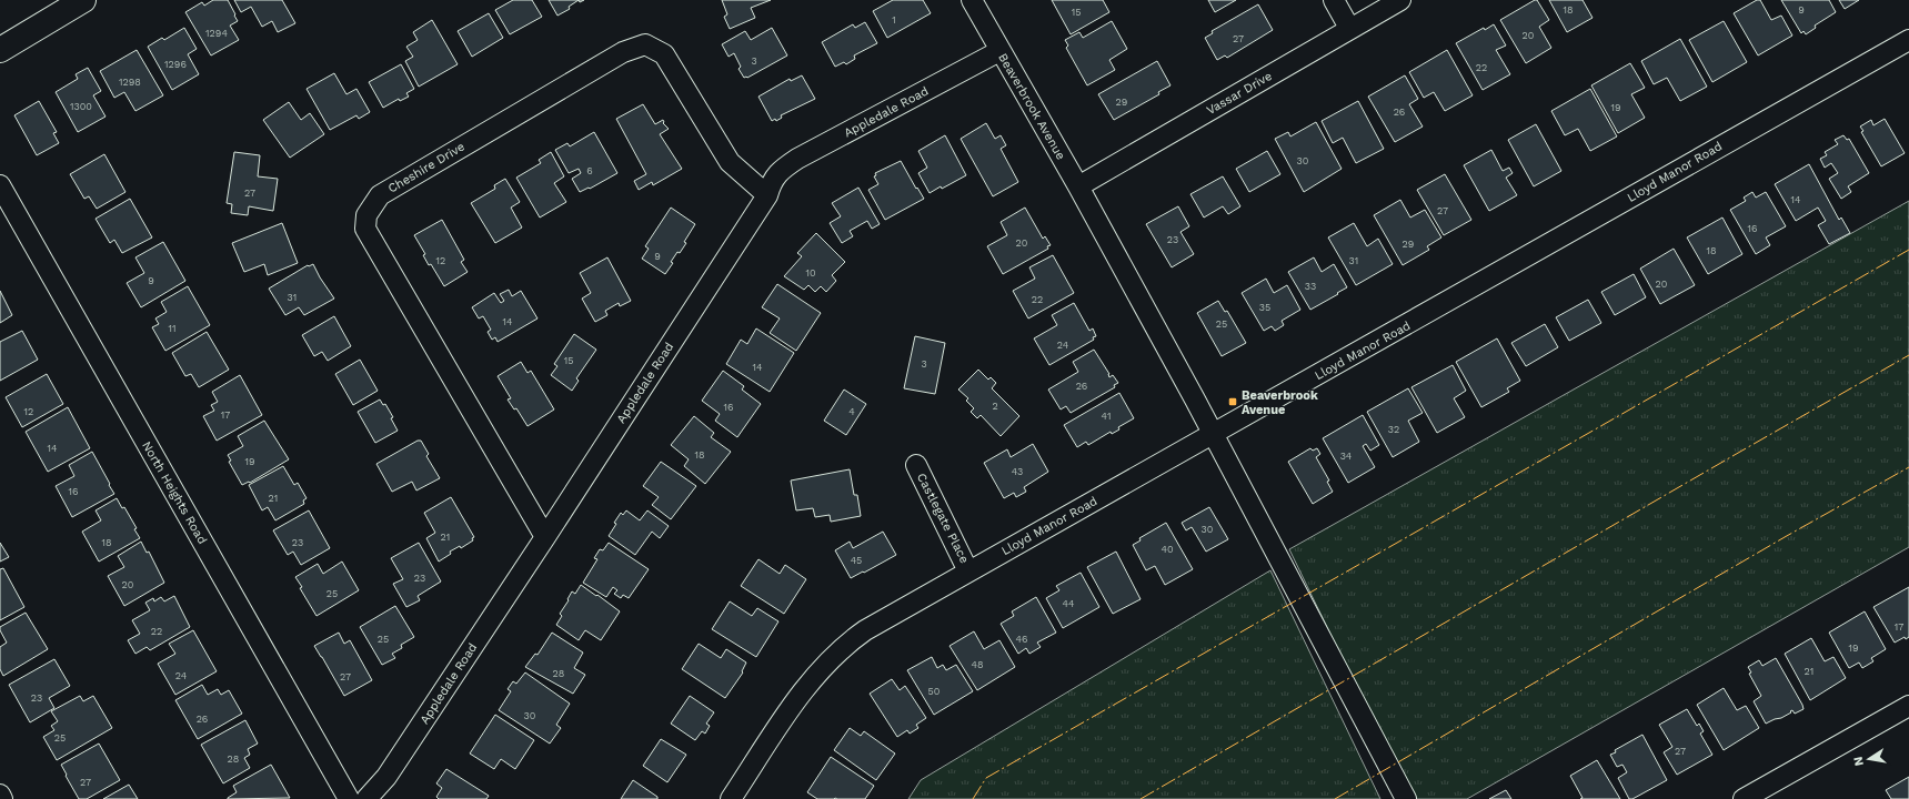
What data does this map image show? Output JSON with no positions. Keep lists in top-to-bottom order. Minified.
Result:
{"streets":{"street":["Vassar Drive","Beaverbrook Avenue","Appledale Road","Cheshire Drive","Lloyd Manor Road","North Heights Road","Castlegate Place"]},"crossings":[["Vassar Drive","Beaverbrook Avenue"],["Beaverbrook Avenue","Appledale Road"],["Beaverbrook Avenue","Lloyd Manor Road"],["Appledale Road","Cheshire Drive"],["Lloyd Manor Road","Castlegate Place"]],"places":{"transit":["Beaverbrook Avenue"]},"house_numbers":["18","9","15","1","1294","20","27","3","1296","22","1298","29","1300","19","26","30","6","27","14","27","16","23","20","29","18","9","12","31","10","9","20","33","31","22","35","14","25","11","24","15","3","14","26","2","16","12","4","17","41","32","14","18","34","19","43","16","21","30","21","18","23","40","45","23","20","25","44","17","22","25","46","19","48","21","28","24","27","50","23","30","26","25","27","28","27"],"north":"left"}
